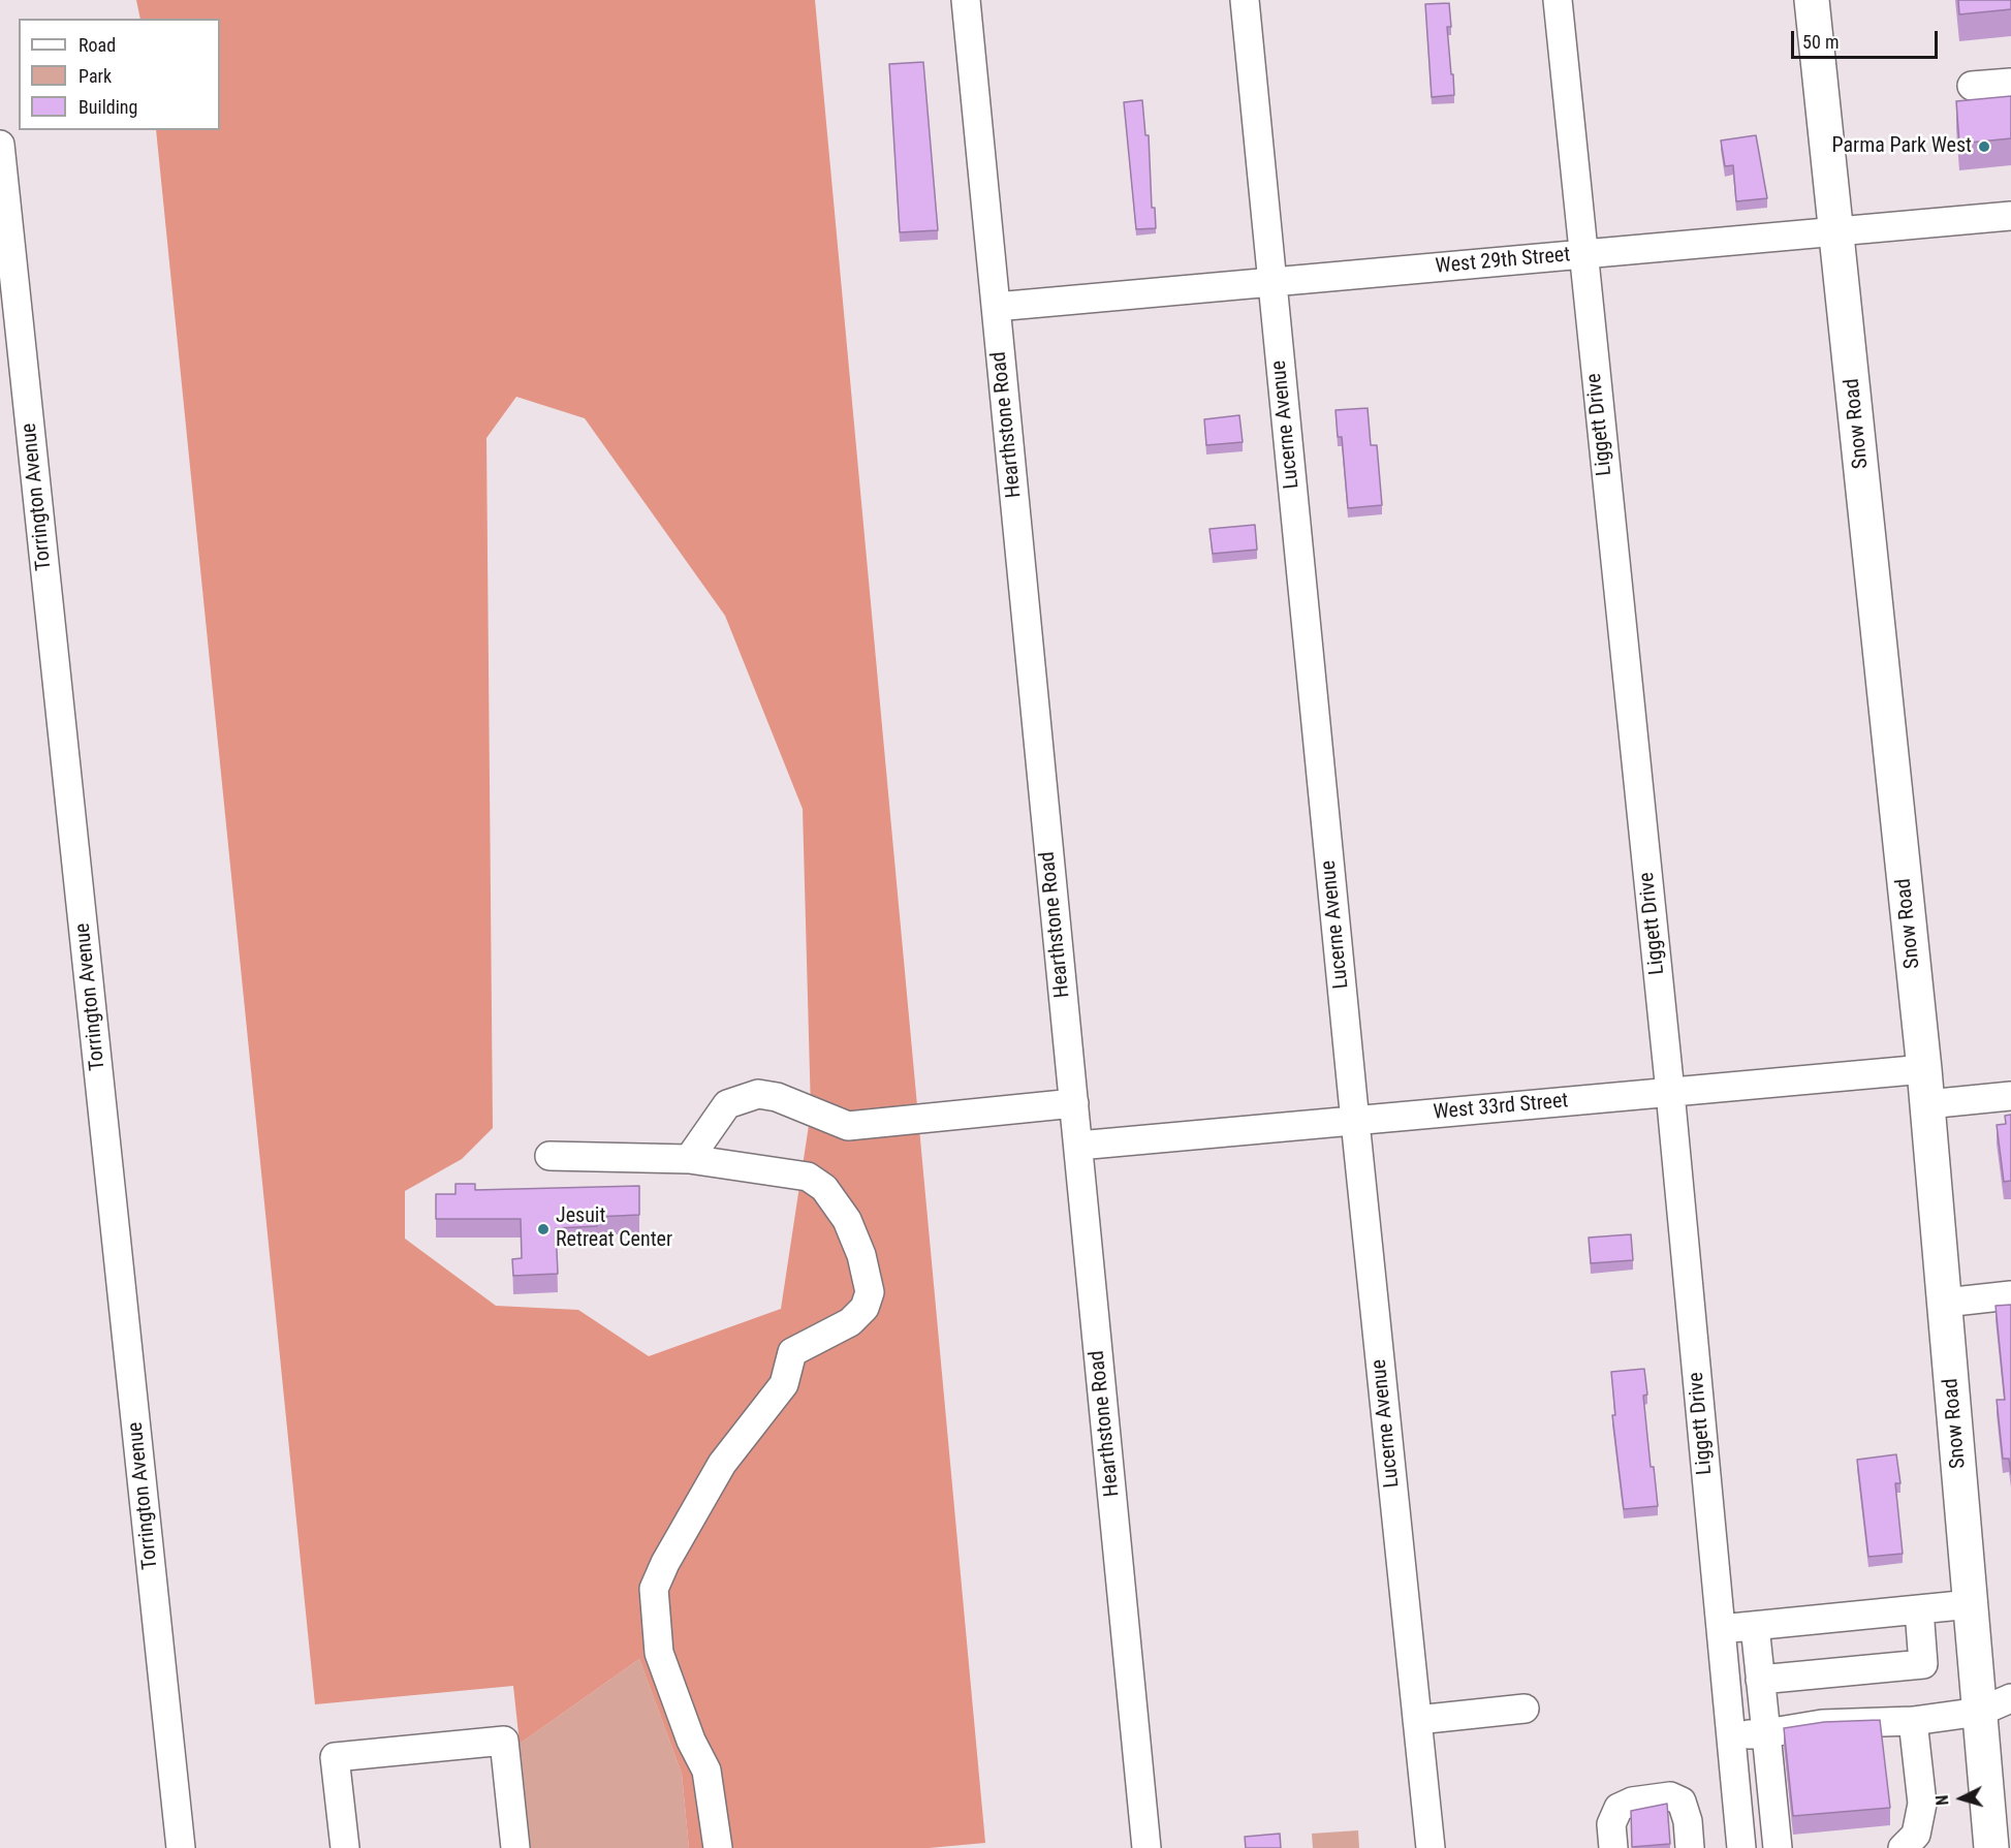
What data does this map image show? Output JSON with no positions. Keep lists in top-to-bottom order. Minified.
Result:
{"streets":{"main road":["Snow Road"],"street":["West 29th Street","Hearthstone Road","Lucerne Avenue","Liggett Drive","Torrington Avenue","West 33rd Street"]},"crossings":[["West 29th Street","Snow Road"],["West 29th Street","Hearthstone Road"],["West 29th Street","Lucerne Avenue"],["West 29th Street","Liggett Drive"],["Snow Road","West 33rd Street"],["Hearthstone Road","West 33rd Street"],["Lucerne Avenue","West 33rd Street"],["Liggett Drive","West 33rd Street"]],"places":["Parma Park West","Jesuit Retreat Center"],"legend":["Road","Park","Building"],"scale_bar":"50 m","north":"left"}
